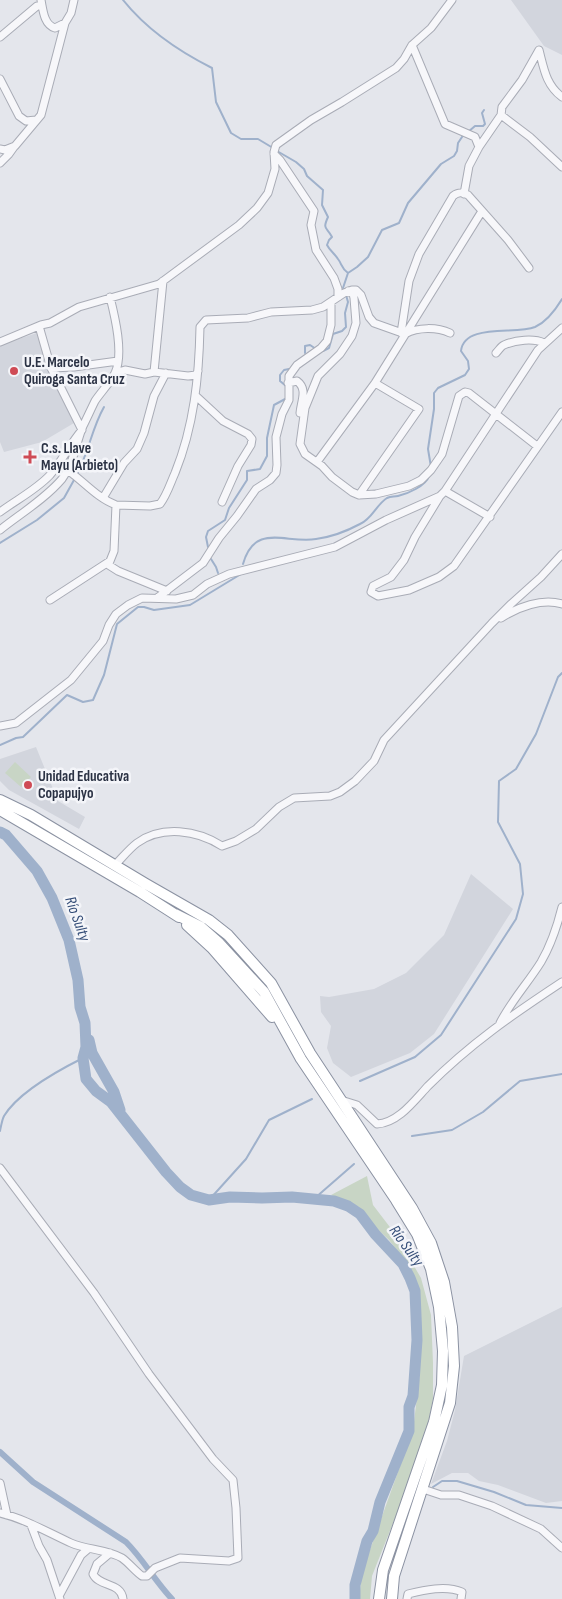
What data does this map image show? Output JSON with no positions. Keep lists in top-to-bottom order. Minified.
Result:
{"water":["Río Sulty"],"places":{"other":["U.E. Marcelo Quiroga Santa Cruz","Unidad Educativa Copapujyo"],"health":["C.s. Llave Mayu (Arbieto)"]}}
